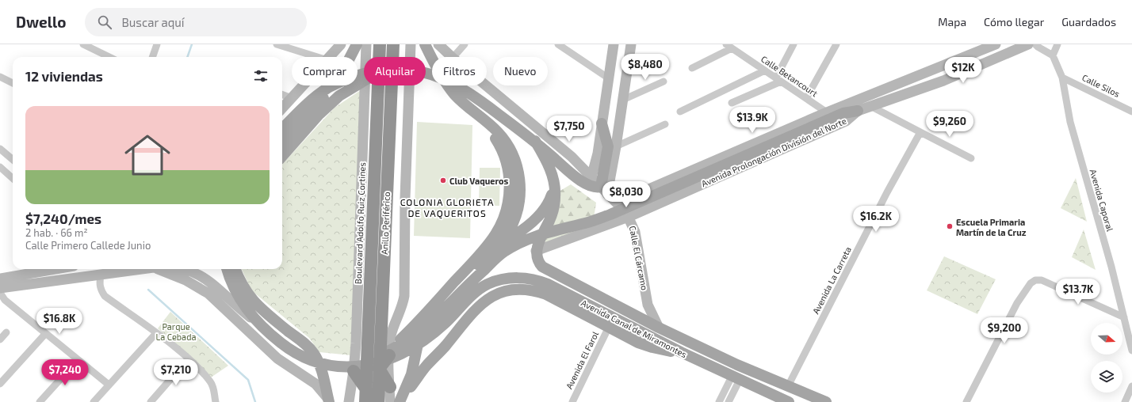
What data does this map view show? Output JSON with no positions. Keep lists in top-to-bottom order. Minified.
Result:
{"streets":{"highway":["Anillo Periférico"],"main road":["Avenida Prolongación División del Norte","Boulevard Adolfo Ruiz Cortines","Calle El Cárcamo","Avenida Canal de Miramontes"],"street":["Calle Betancourt","Calle Silos","Avenida Caporal","Avenida La Carreta","Avenida El Farol"]},"crossings":[["Calle Betancourt","Avenida Prolongación División del Norte"],["Calle Silos","Avenida Caporal"],["Avenida Prolongación División del Norte","Calle El Cárcamo"],["Avenida Prolongación División del Norte","Avenida Canal de Miramontes"],["Anillo Periférico","Avenida Canal de Miramontes"],["Calle El Cárcamo","Avenida Canal de Miramontes"],["Avenida La Carreta","Avenida Canal de Miramontes"]],"districts":["COLONIA GLORIETA DE VAQUERITOS"],"parks":["Parque La Cebada"],"places":["Club Vaqueros","Escuela Primaria Martín de la Cruz"],"north":"right","page":{"header":"Dwello","search":"Buscar aquí","nav":["Mapa","Cómo llegar","Guardados"],"price":["$8,480","$12K","$13.9K","$9,260","$7,750","$8,030","$16.2K","$13.7K","$16.8K","$9,200","$7,240","$7,210"],"chip":["Comprar","Alquilar","Filtros","Nuevo"],"heading":"12 viviendas","list":[{"name":"$7,240/mes","note":"2 hab. · 66 m² · Calle Primero Callede Junio"}]}}
